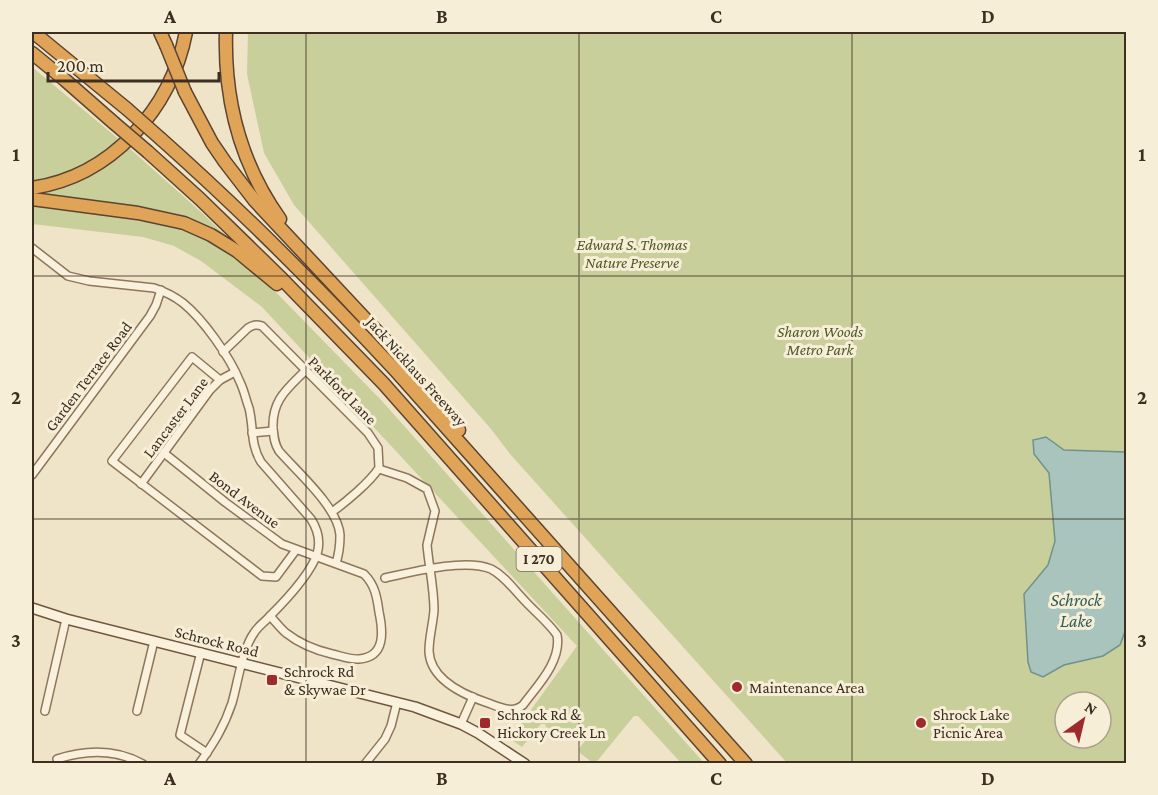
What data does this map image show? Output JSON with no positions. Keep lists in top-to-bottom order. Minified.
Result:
{"streets":{"highway":["Jack Nicklaus Freeway","I 270"],"main road":["Schrock Road"],"street":["Garden Terrace Road","Parkford Lane","Lancaster Lane","Bond Avenue"]},"crossings":[["Lancaster Lane","Bond Avenue"]],"water":["Schrock Lake"],"parks":["Edward S. Thomas Nature Preserve","Sharon Woods Metro Park"],"places":{"transit":["Schrock Rd & Skywae Dr","Schrock Rd & Hickory Creek Ln"],"other":["Maintenance Area","Shrock Lake Picnic Area"]},"scale_bar":"200 m","north":"top right","grid":{"columns":["A","B","C","D"],"rows":["1","2","3"]}}
